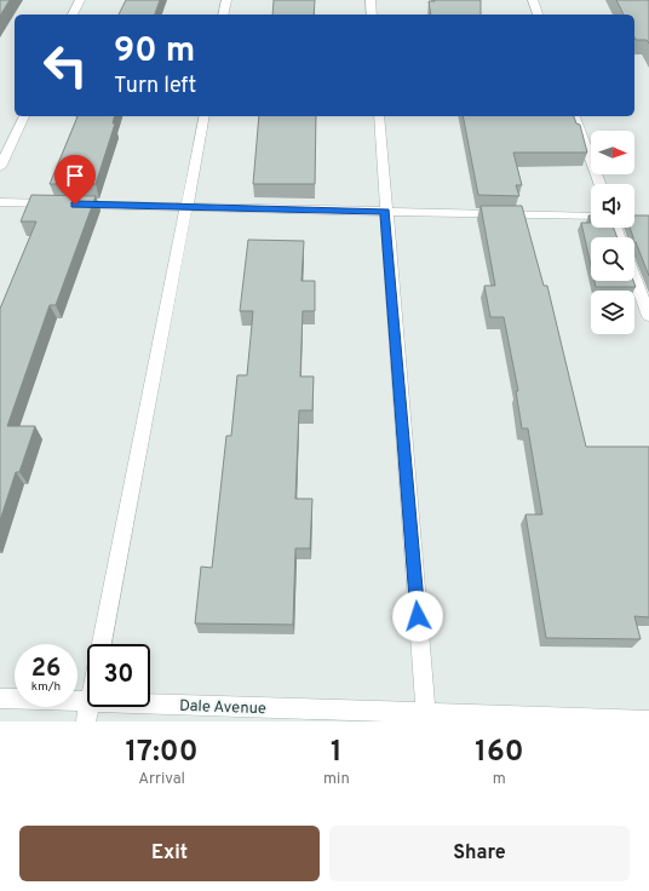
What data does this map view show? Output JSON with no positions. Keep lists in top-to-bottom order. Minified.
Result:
{"streets":{"street":["Dale Avenue"]},"north":"right","page":{"turn":["90 m","Turn left"],"speed":"26 km/h","limit":"30","eta":["17:00","Arrival","1","min","160","m"],"buttons":["Exit","Share"]}}
